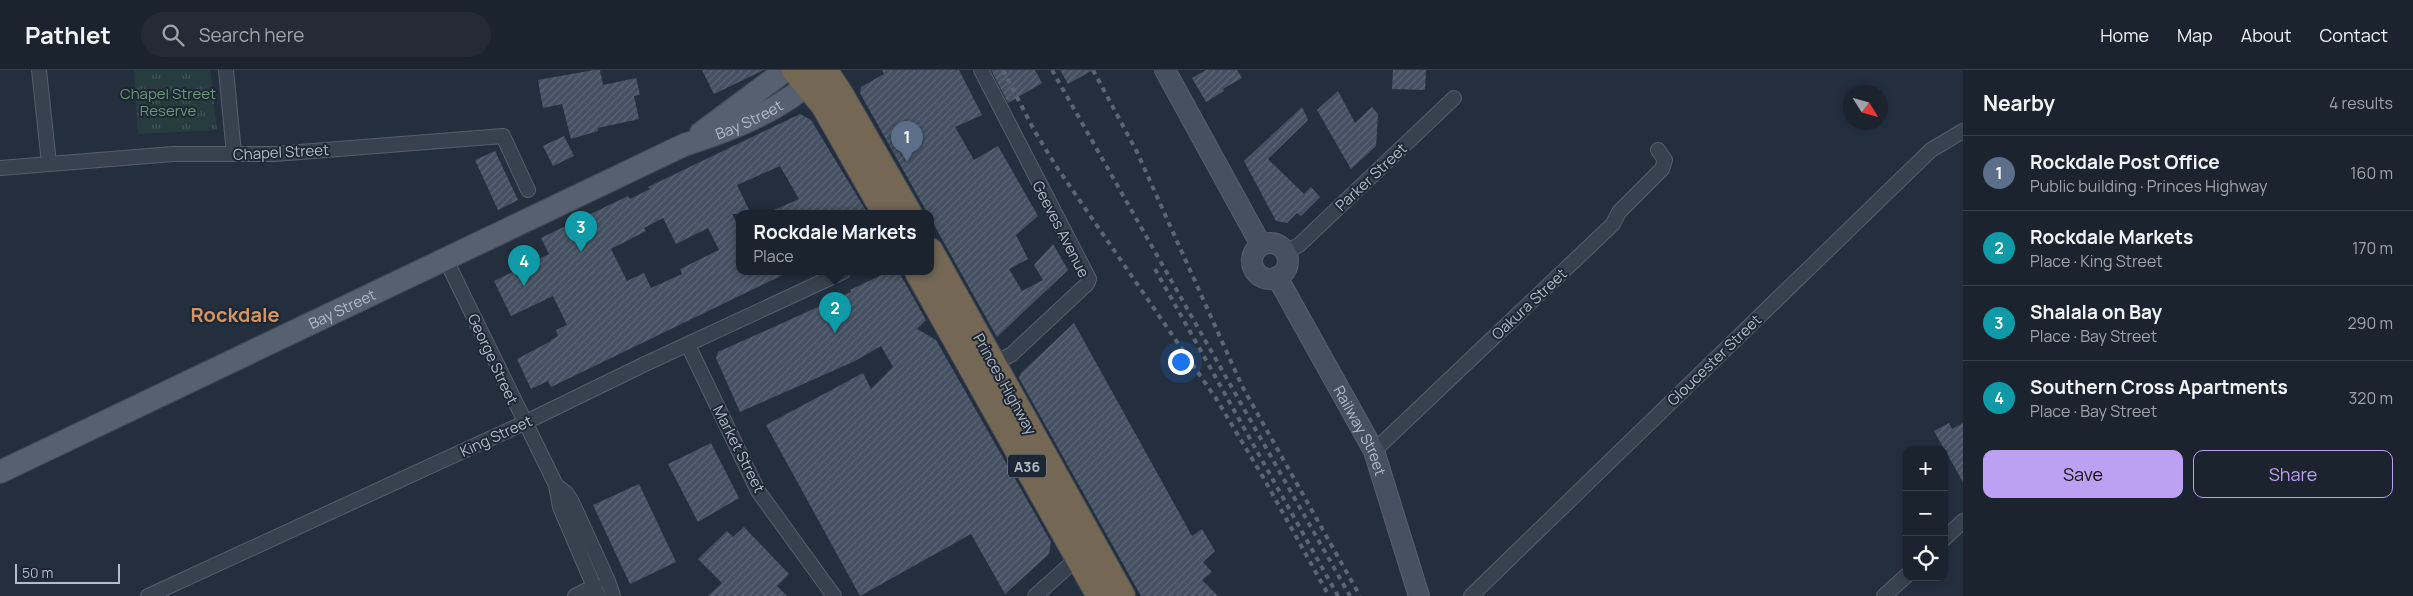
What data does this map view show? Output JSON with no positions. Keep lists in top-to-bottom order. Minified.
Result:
{"streets":{"highway":["Princes Highway","A36"],"main road":["Bay Street"],"street":["Chapel Street","Parker Street","Geeves Avenue","Oakura Street","George Street","Gloucester Street","Railway Street","King Street","Market Street"]},"crossings":[["Bay Street","George Street"],["Parker Street","Railway Street"],["Geeves Avenue","Princes Highway"],["Oakura Street","Railway Street"],["George Street","King Street"],["King Street","Market Street"]],"districts":["Rockdale"],"parks":["Chapel Street Reserve"],"scale_bar":"50 m","north":"bottom right","page":{"header":"Pathlet","search":"Search here","nav":["Home","Map","About","Contact"],"heading":["Nearby","4 results"],"pins":["1","3","4","2"],"list":[{"mark":"1","name":"Rockdale Post Office","note":"Public building · Princes Highway","value":"160 m"},{"mark":"2","name":"Rockdale Markets","note":"Place · King Street","value":"170 m"},{"mark":"3","name":"Shalala on Bay","note":"Place · Bay Street","value":"290 m"},{"mark":"4","name":"Southern Cross Apartments","note":"Place · Bay Street","value":"320 m"}],"popup":["Rockdale Markets","Place"],"buttons":["Save","Share"],"map_buttons":["+","−"],"scale":"50 m"}}
